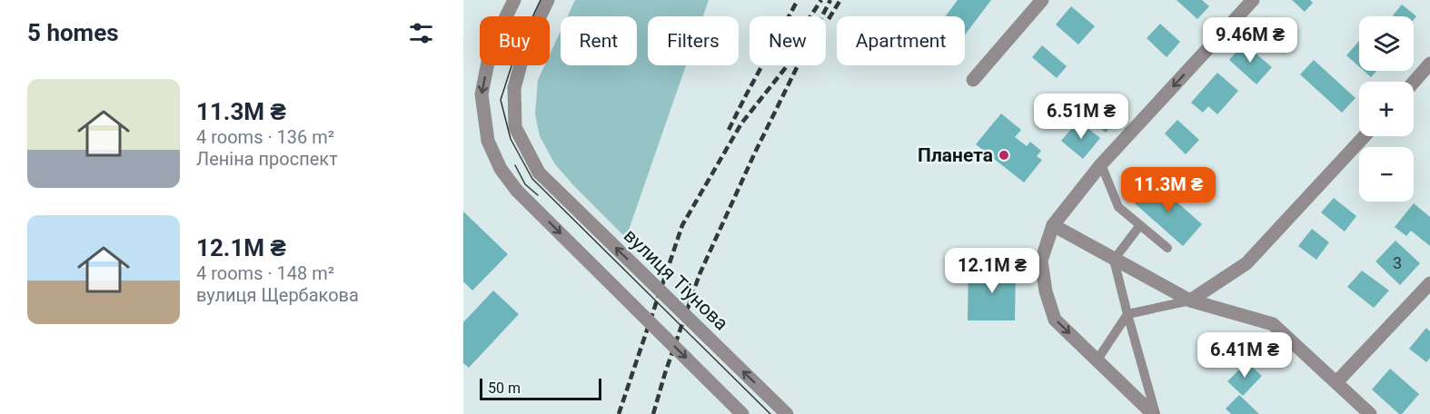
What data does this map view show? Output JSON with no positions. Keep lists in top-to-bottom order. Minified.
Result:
{"streets":{"street":["вулиця Тіунова"]},"places":["Планета"],"house_numbers":["3"],"scale_bar":"50 m","page":{"heading":"5 homes","map_buttons":["+","−"],"chip":["Buy","Rent","Filters","New","Apartment"],"price":["9.46M ₴","6.51M ₴","11.3M ₴","12.1M ₴","6.41M ₴"],"list":[{"name":"11.3M ₴","note":"4 rooms · 136 m² · Леніна проспект"},{"name":"12.1M ₴","note":"4 rooms · 148 m² · вулиця Щербакова"}],"scale":"50 m"}}
